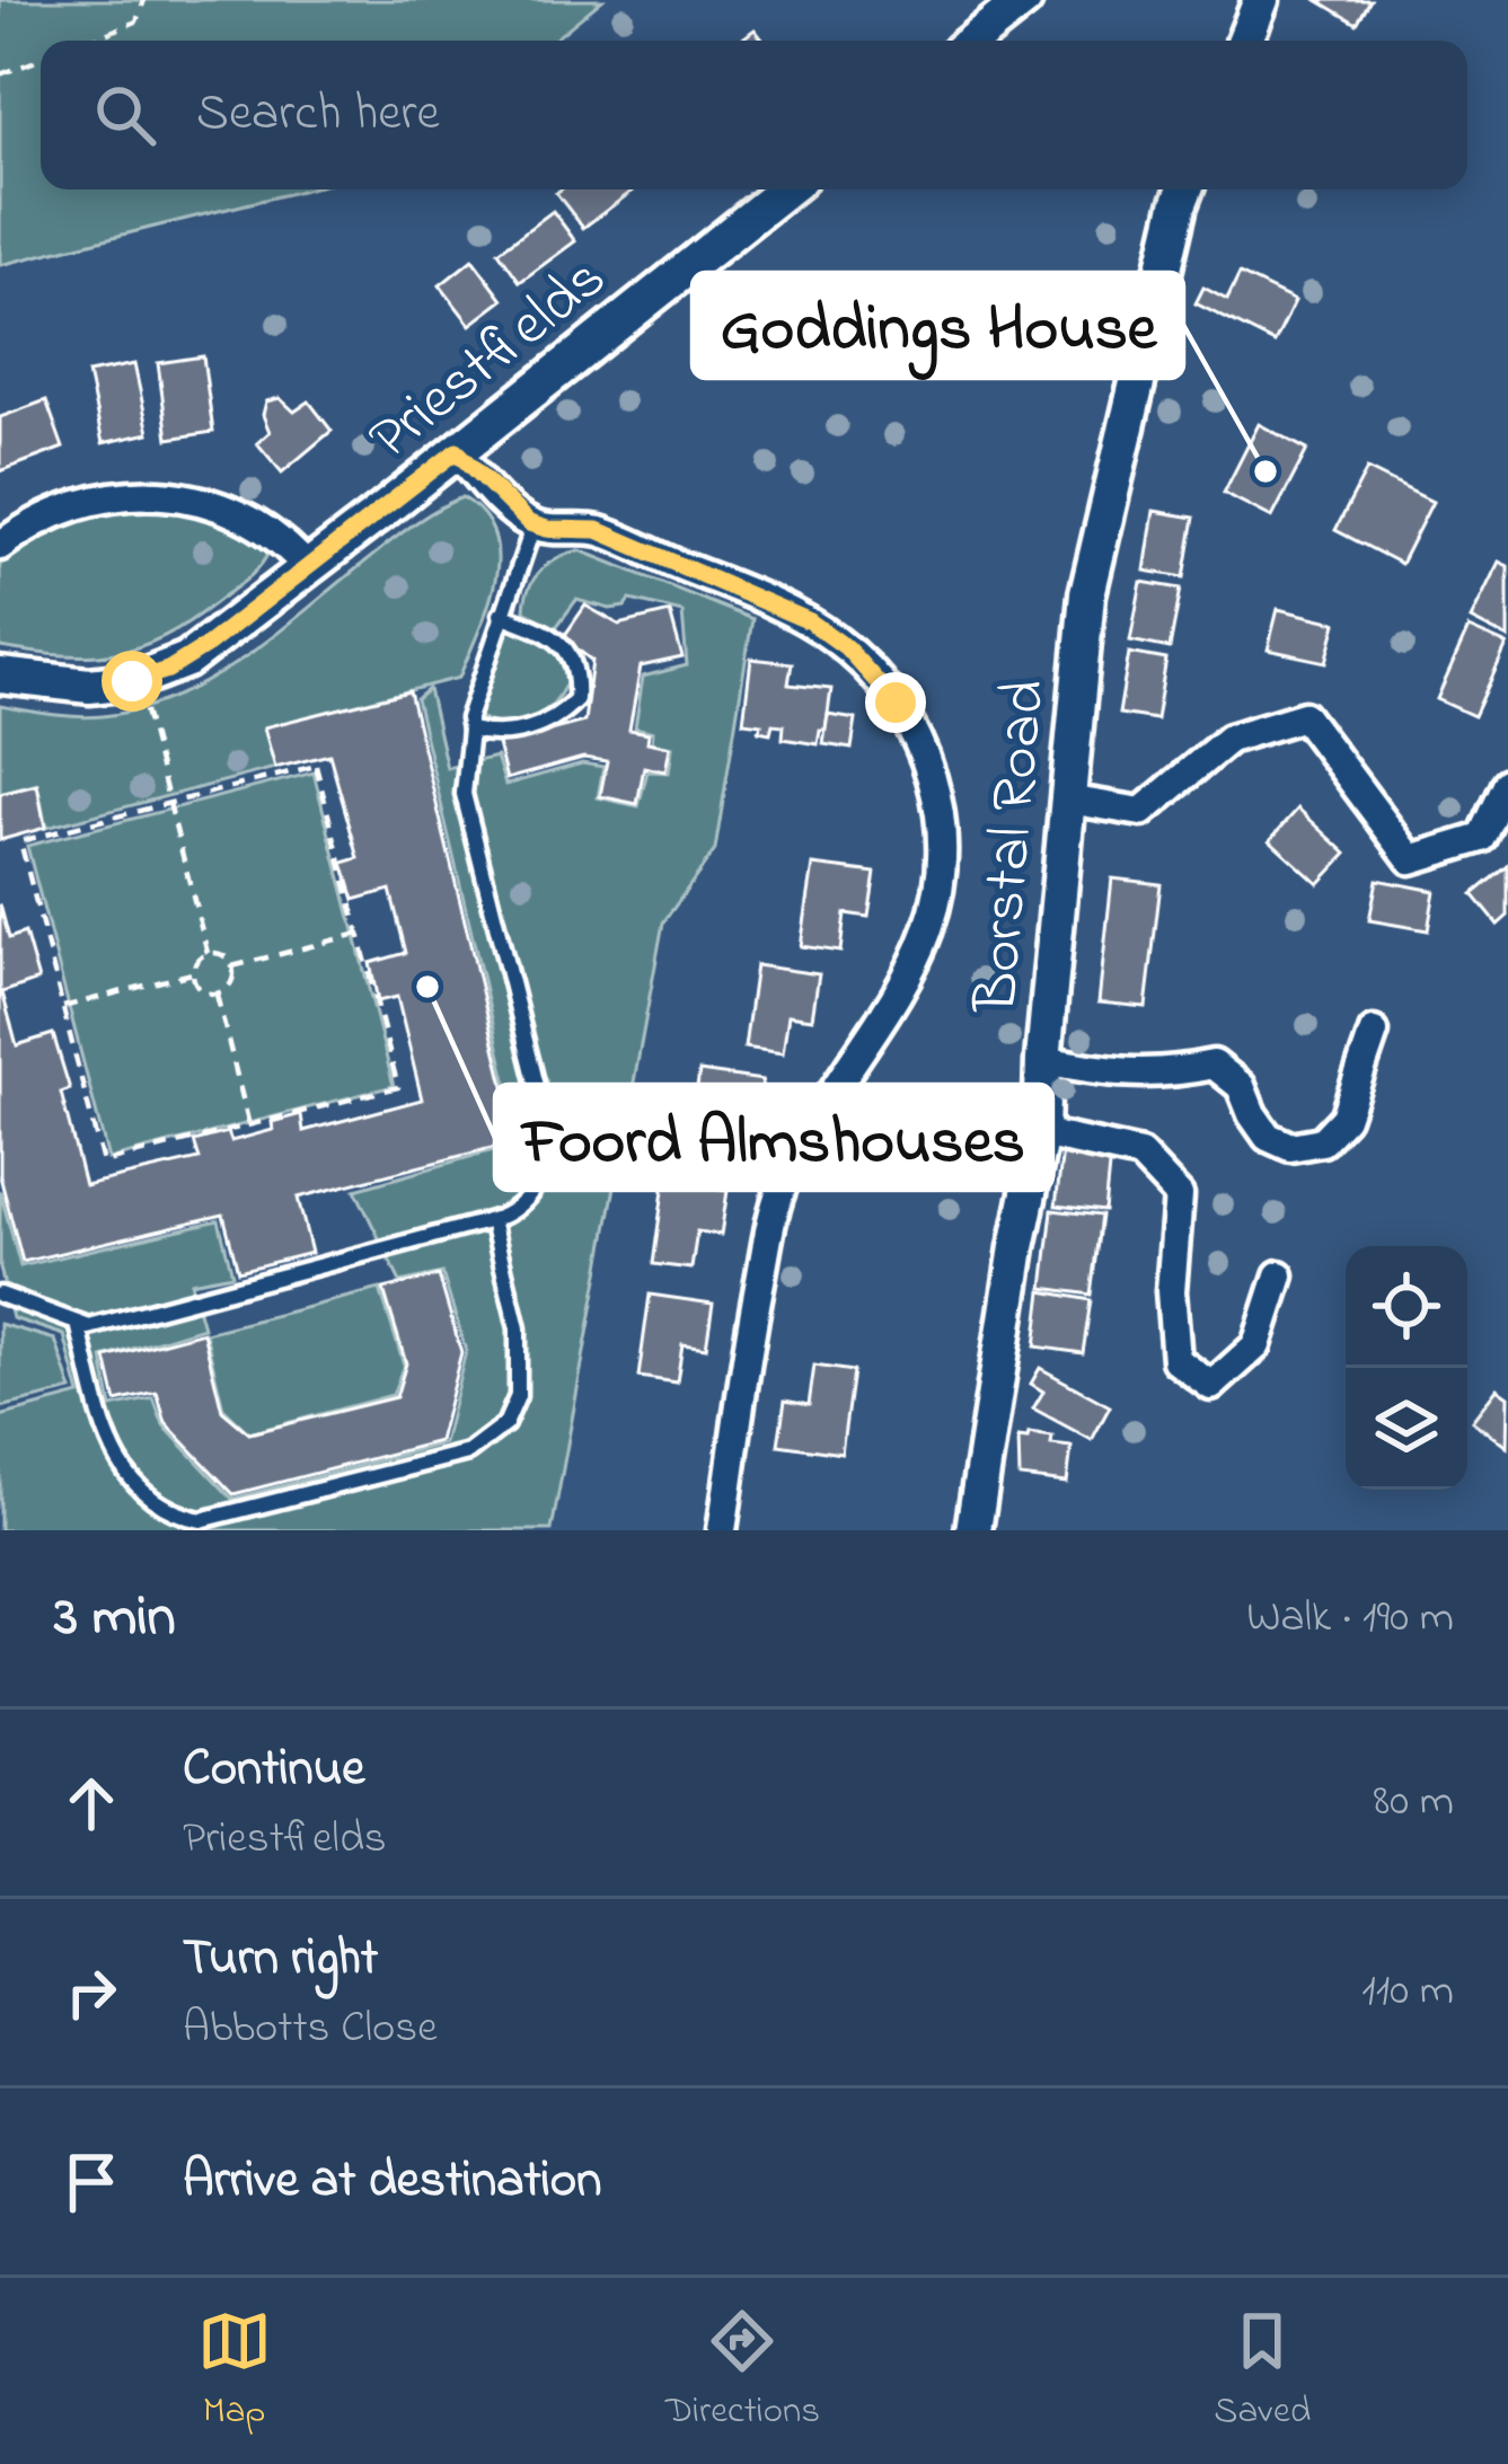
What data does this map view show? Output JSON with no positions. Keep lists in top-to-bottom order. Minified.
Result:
{"streets":{"street":["Priestfields","Borstal Road"]},"places":["Goddings House","Foord Almshouses"],"page":{"search":"Search here","heading":["3 min","Walk · 190 m"],"list":[["Continue","Priestfields","80 m"],["Turn right","Abbotts Close","110 m"],"Arrive at destination"],"nav":["Map","Directions","Saved"]}}
